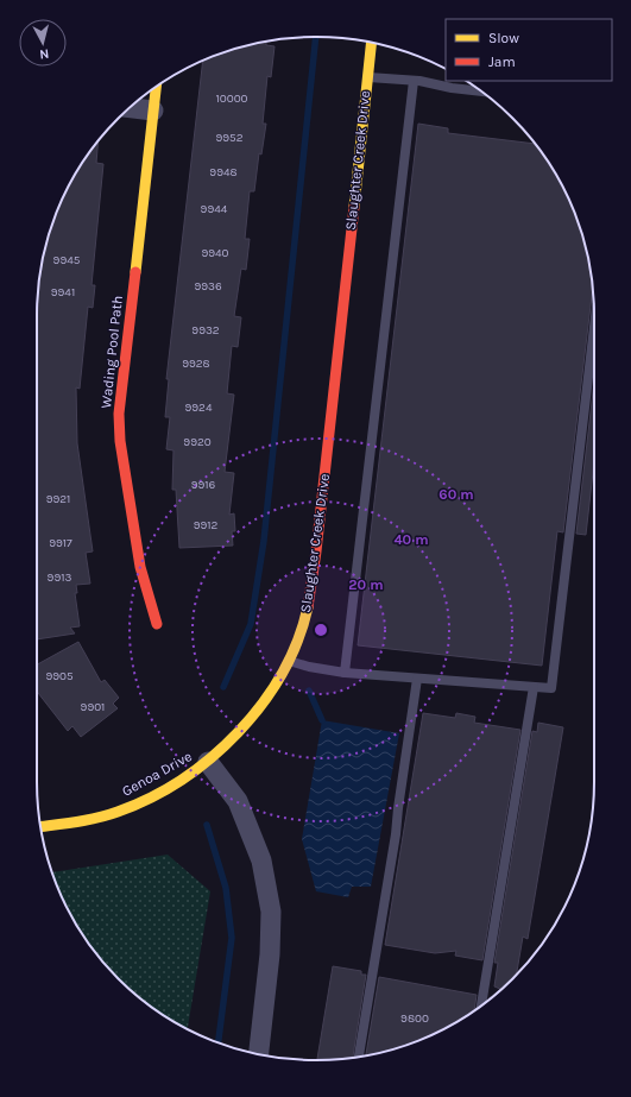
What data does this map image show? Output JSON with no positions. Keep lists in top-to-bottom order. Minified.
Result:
{"streets":{"street":["Slaughter Creek Drive","Wading Pool Path","Genoa Drive"]},"crossings":[["Slaughter Creek Drive","Genoa Drive"]],"house_numbers":["10000","9952","9948","9944","9940","9945","9936","9941","9932","9928","9924","9920","9916","9921","9912","9917","9913","9905","9901","9800"],"legend":["Slow","Jam"],"north":"bottom","rings":["60 m","40 m","20 m"]}
